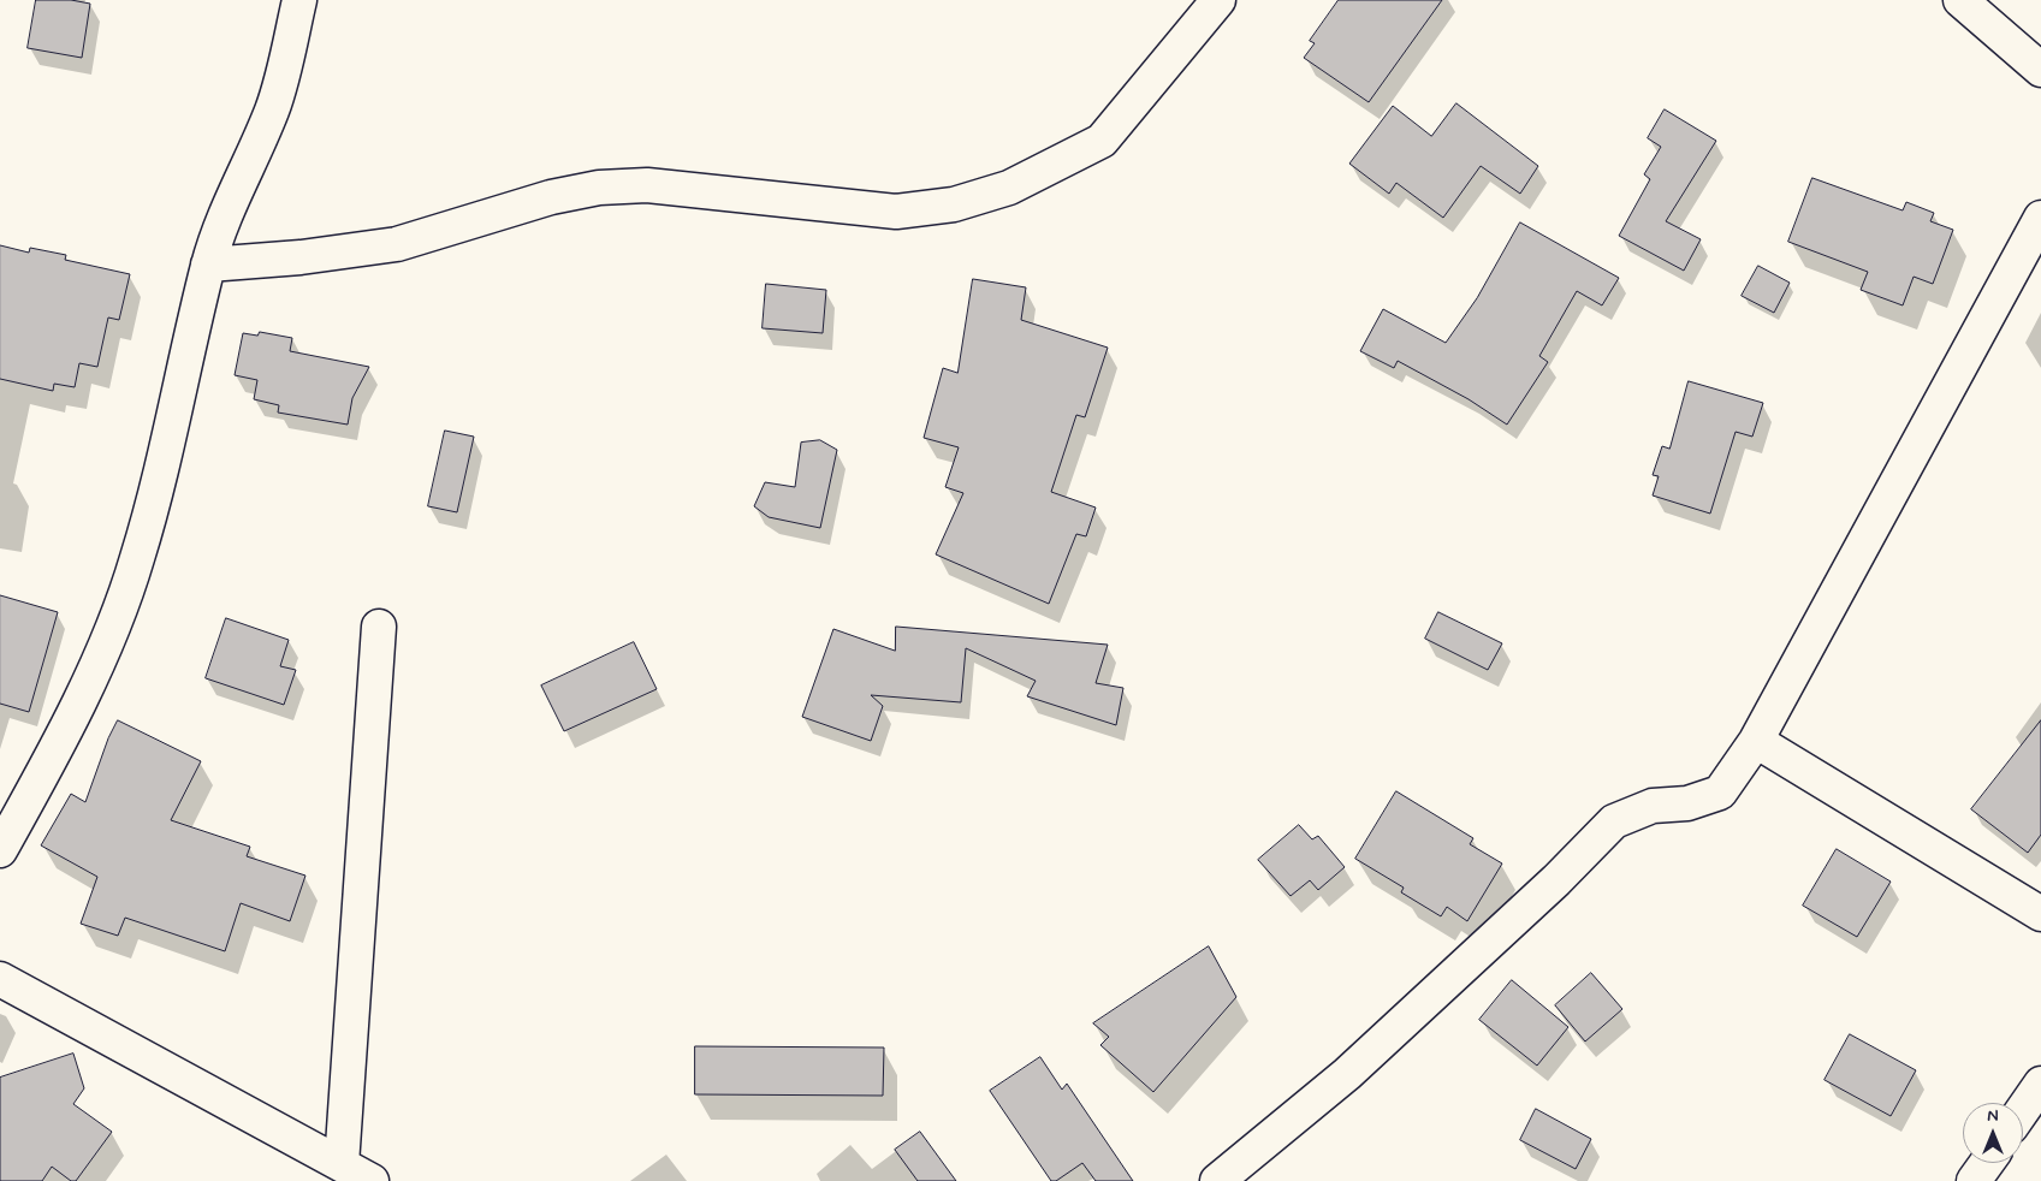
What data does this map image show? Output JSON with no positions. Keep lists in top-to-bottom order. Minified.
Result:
{"north":"top"}
